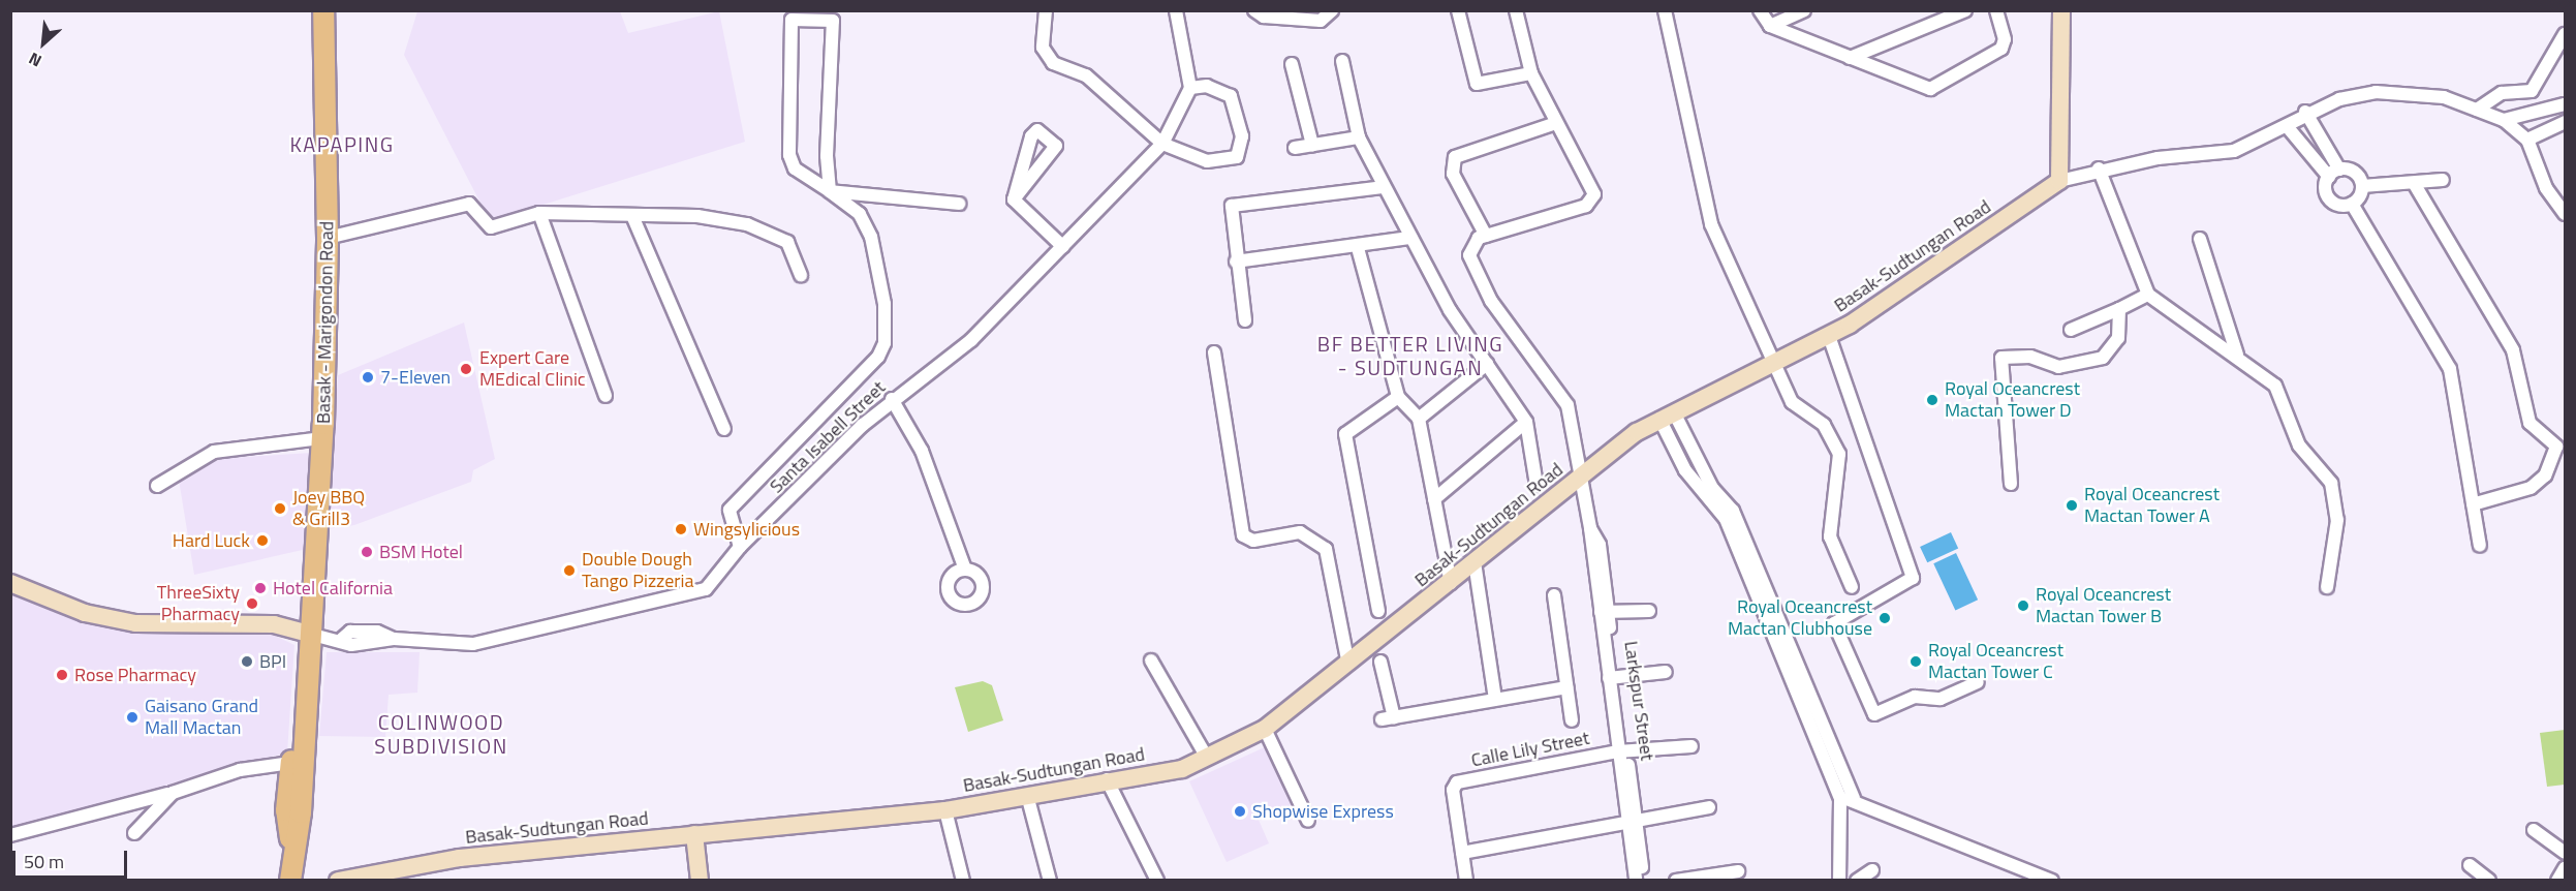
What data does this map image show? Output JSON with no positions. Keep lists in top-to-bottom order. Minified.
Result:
{"streets":{"main road":["Basak - Marigondon Road"],"street":["Basak-Sudtungan Road","Santa Isabell Street","Larkspur Street","Calle Lily Street"]},"crossings":[["Basak-Sudtungan Road","Larkspur Street"],["Basak - Marigondon Road","Santa Isabell Street"],["Larkspur Street","Calle Lily Street"]],"districts":["KAPAPING","BF BETTER LIVING - SUDTUNGAN","COLINWOOD SUBDIVISION"],"places":["Expert Care MEdical Clinic","7-Eleven","Royal Oceancrest Mactan Tower D","Royal Oceancrest Mactan Tower A","Joey BBQ & Grill3","Wingsylicious","Hard Luck","BSM Hotel","Double Dough Tango Pizzeria","Hotel California","ThreeSixty Pharmacy","Royal Oceancrest Mactan Tower B","Royal Oceancrest Mactan Clubhouse","BPI","Royal Oceancrest Mactan Tower C","Rose Pharmacy","Gaisano Grand Mall Mactan","Shopwise Express"],"scale_bar":"50 m","north":"bottom left"}
